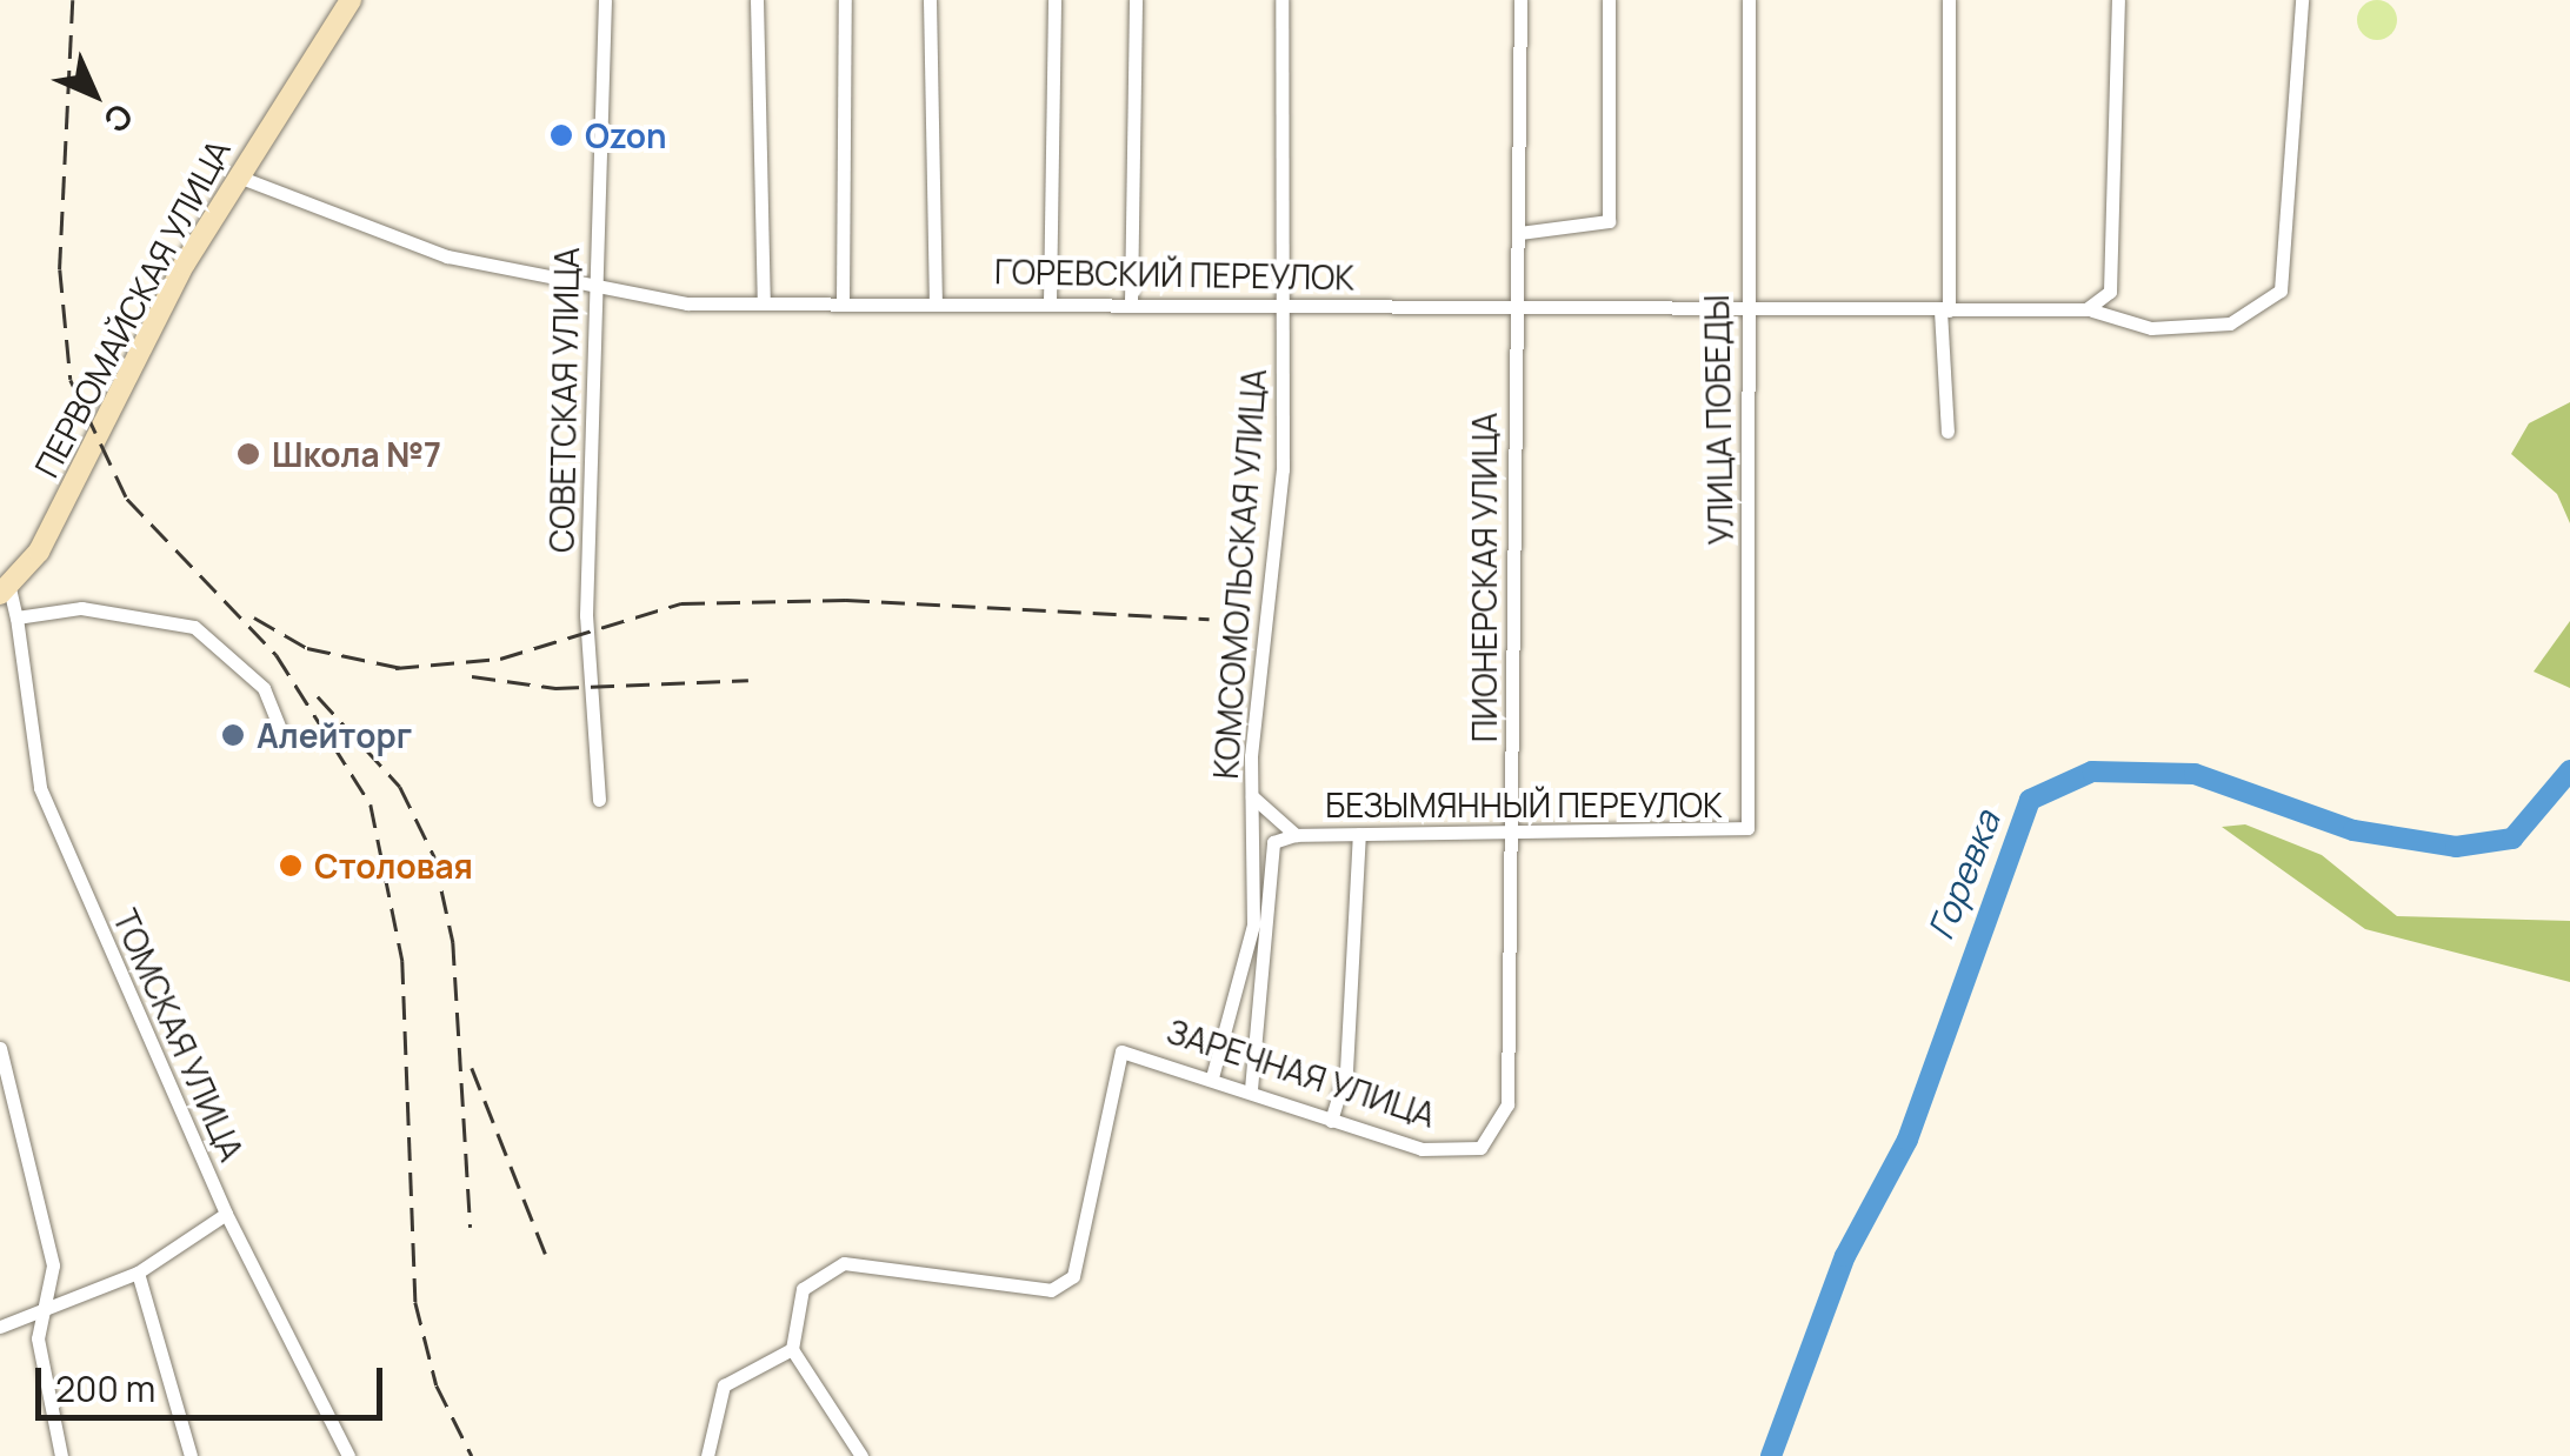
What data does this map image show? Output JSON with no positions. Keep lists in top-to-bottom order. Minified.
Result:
{"streets":{"main road":["ПЕРВОМАЙСКАЯ УЛИЦА"],"street":["ГОРЕВСКИЙ ПЕРЕУЛОК","СОВЕТСКАЯ УЛИЦА","УЛИЦА ПОБЕДЫ","КОМСОМОЛЬСКАЯ УЛИЦА","ПИОНЕРСКАЯ УЛИЦА","БЕЗЫМЯННЫЙ ПЕРЕУЛОК","ТОМСКАЯ УЛИЦА","ЗАРЕЧНАЯ УЛИЦА"]},"crossings":[["ГОРЕВСКИЙ ПЕРЕУЛОК","ПЕРВОМАЙСКАЯ УЛИЦА"],["ГОРЕВСКИЙ ПЕРЕУЛОК","СОВЕТСКАЯ УЛИЦА"],["ГОРЕВСКИЙ ПЕРЕУЛОК","УЛИЦА ПОБЕДЫ"],["ГОРЕВСКИЙ ПЕРЕУЛОК","КОМСОМОЛЬСКАЯ УЛИЦА"],["ГОРЕВСКИЙ ПЕРЕУЛОК","ПИОНЕРСКАЯ УЛИЦА"],["ПЕРВОМАЙСКАЯ УЛИЦА","ТОМСКАЯ УЛИЦА"],["УЛИЦА ПОБЕДЫ","БЕЗЫМЯННЫЙ ПЕРЕУЛОК"],["КОМСОМОЛЬСКАЯ УЛИЦА","БЕЗЫМЯННЫЙ ПЕРЕУЛОК"],["КОМСОМОЛЬСКАЯ УЛИЦА","ЗАРЕЧНАЯ УЛИЦА"],["ПИОНЕРСКАЯ УЛИЦА","БЕЗЫМЯННЫЙ ПЕРЕУЛОК"],["ПИОНЕРСКАЯ УЛИЦА","ЗАРЕЧНАЯ УЛИЦА"]],"water":["Горевка"],"places":["Ozon","Школа №7","Алейторг","Столовая"],"scale_bar":"200 m","north":"bottom right"}
